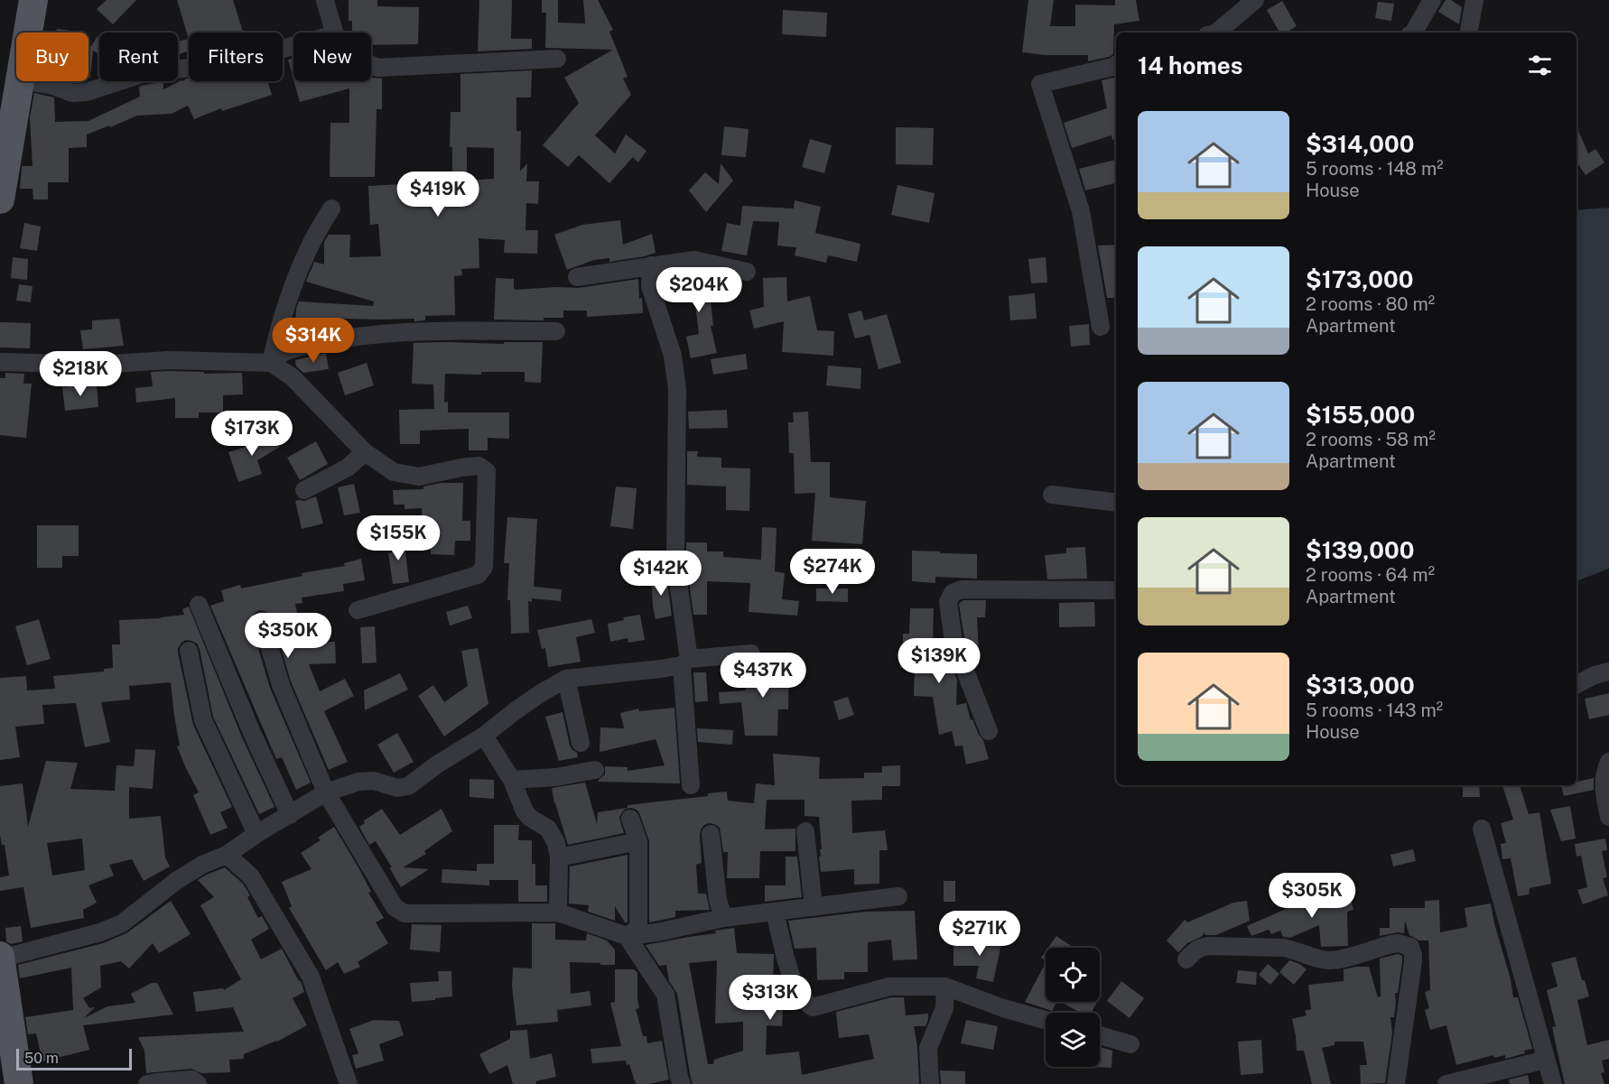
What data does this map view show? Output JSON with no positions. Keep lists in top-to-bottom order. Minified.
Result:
{"scale_bar":"50 m","page":{"chip":["Buy","Rent","Filters","New"],"heading":"14 homes","list":[{"name":"$314,000","note":"5 rooms · 148 m² · House"},{"name":"$173,000","note":"2 rooms · 80 m² · Apartment"},{"name":"$155,000","note":"2 rooms · 58 m² · Apartment"},{"name":"$139,000","note":"2 rooms · 64 m² · Apartment"},{"name":"$313,000","note":"5 rooms · 143 m² · House"}],"price":["$419K","$204K","$314K","$218K","$173K","$155K","$274K","$142K","$350K","$139K","$437K","$305K","$271K","$313K"],"scale":"50 m"}}
